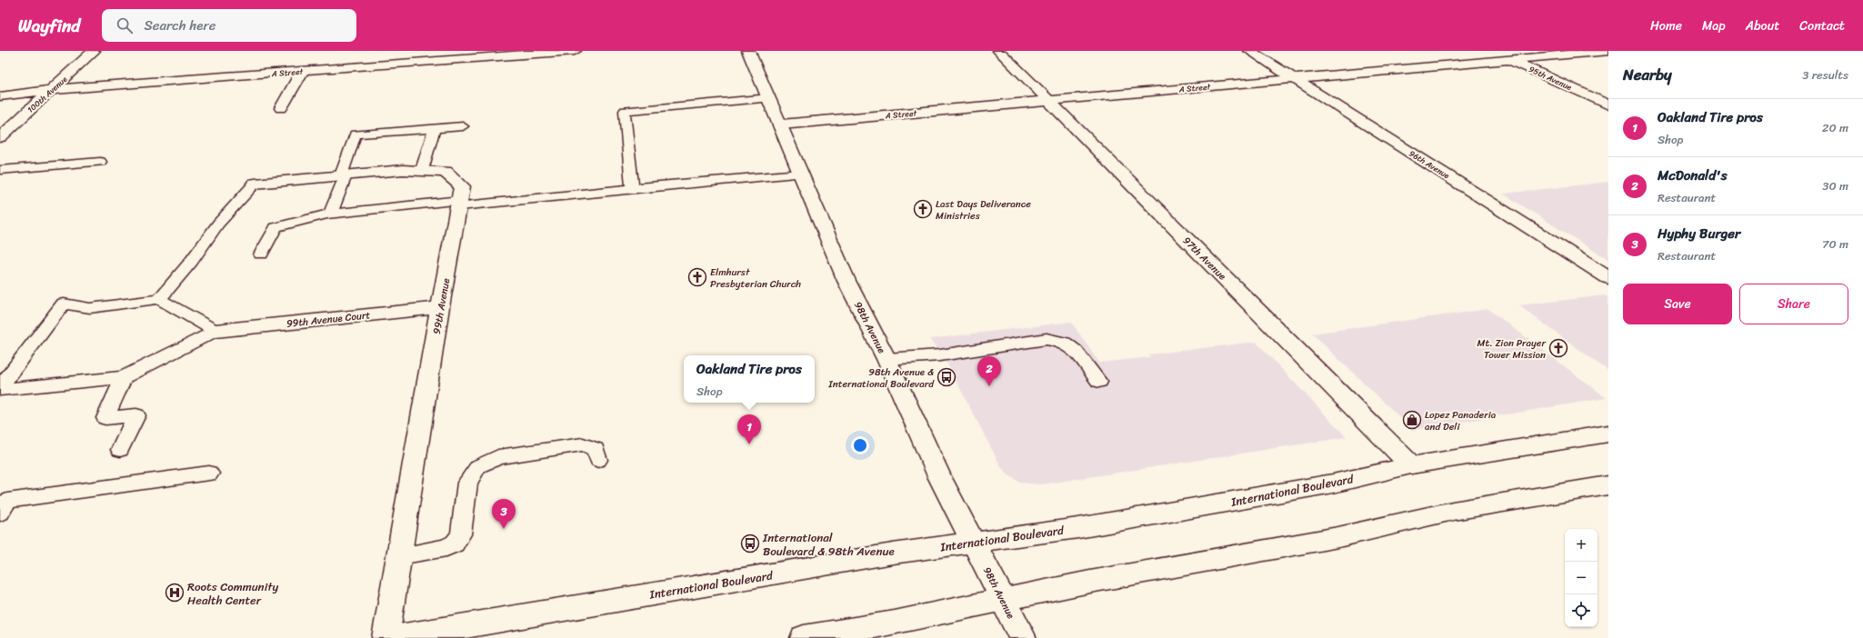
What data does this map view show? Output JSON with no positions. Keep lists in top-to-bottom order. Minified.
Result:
{"streets":{"street":["A Street","95th Avenue","100th Avenue","96th Avenue","97th Avenue","99th Avenue","99th Avenue Court","98th Avenue","International Boulevard"]},"crossings":[["A Street","95th Avenue"],["A Street","100th Avenue"],["A Street","96th Avenue"],["A Street","97th Avenue"],["A Street","98th Avenue"],["97th Avenue","International Boulevard"],["99th Avenue","99th Avenue Court"],["98th Avenue","International Boulevard"]],"places":{"church":["Last Days Deliverance Ministries","Elmhurst Presbyterian Church","Mt. Zion Prayer Tower Mission"],"bus stop":["98th Avenue & International Boulevard","International Boulevard & 98th Avenue"],"shop":["Lopez Panaderia and Deli"],"hospital":["Roots Community Health Center"]},"page":{"header":"Wayfind","search":"Search here","nav":["Home","Map","About","Contact"],"heading":["Nearby","3 results"],"list":[{"mark":"1","name":"Oakland Tire pros","note":"Shop","value":"20 m"},{"mark":"2","name":"McDonald's","note":"Restaurant","value":"30 m"},{"mark":"3","name":"Hyphy Burger","note":"Restaurant","value":"70 m"}],"buttons":["Save","Share"],"popup":["Oakland Tire pros","Shop"],"pins":["2","1","3"],"map_buttons":["+","−"]}}
